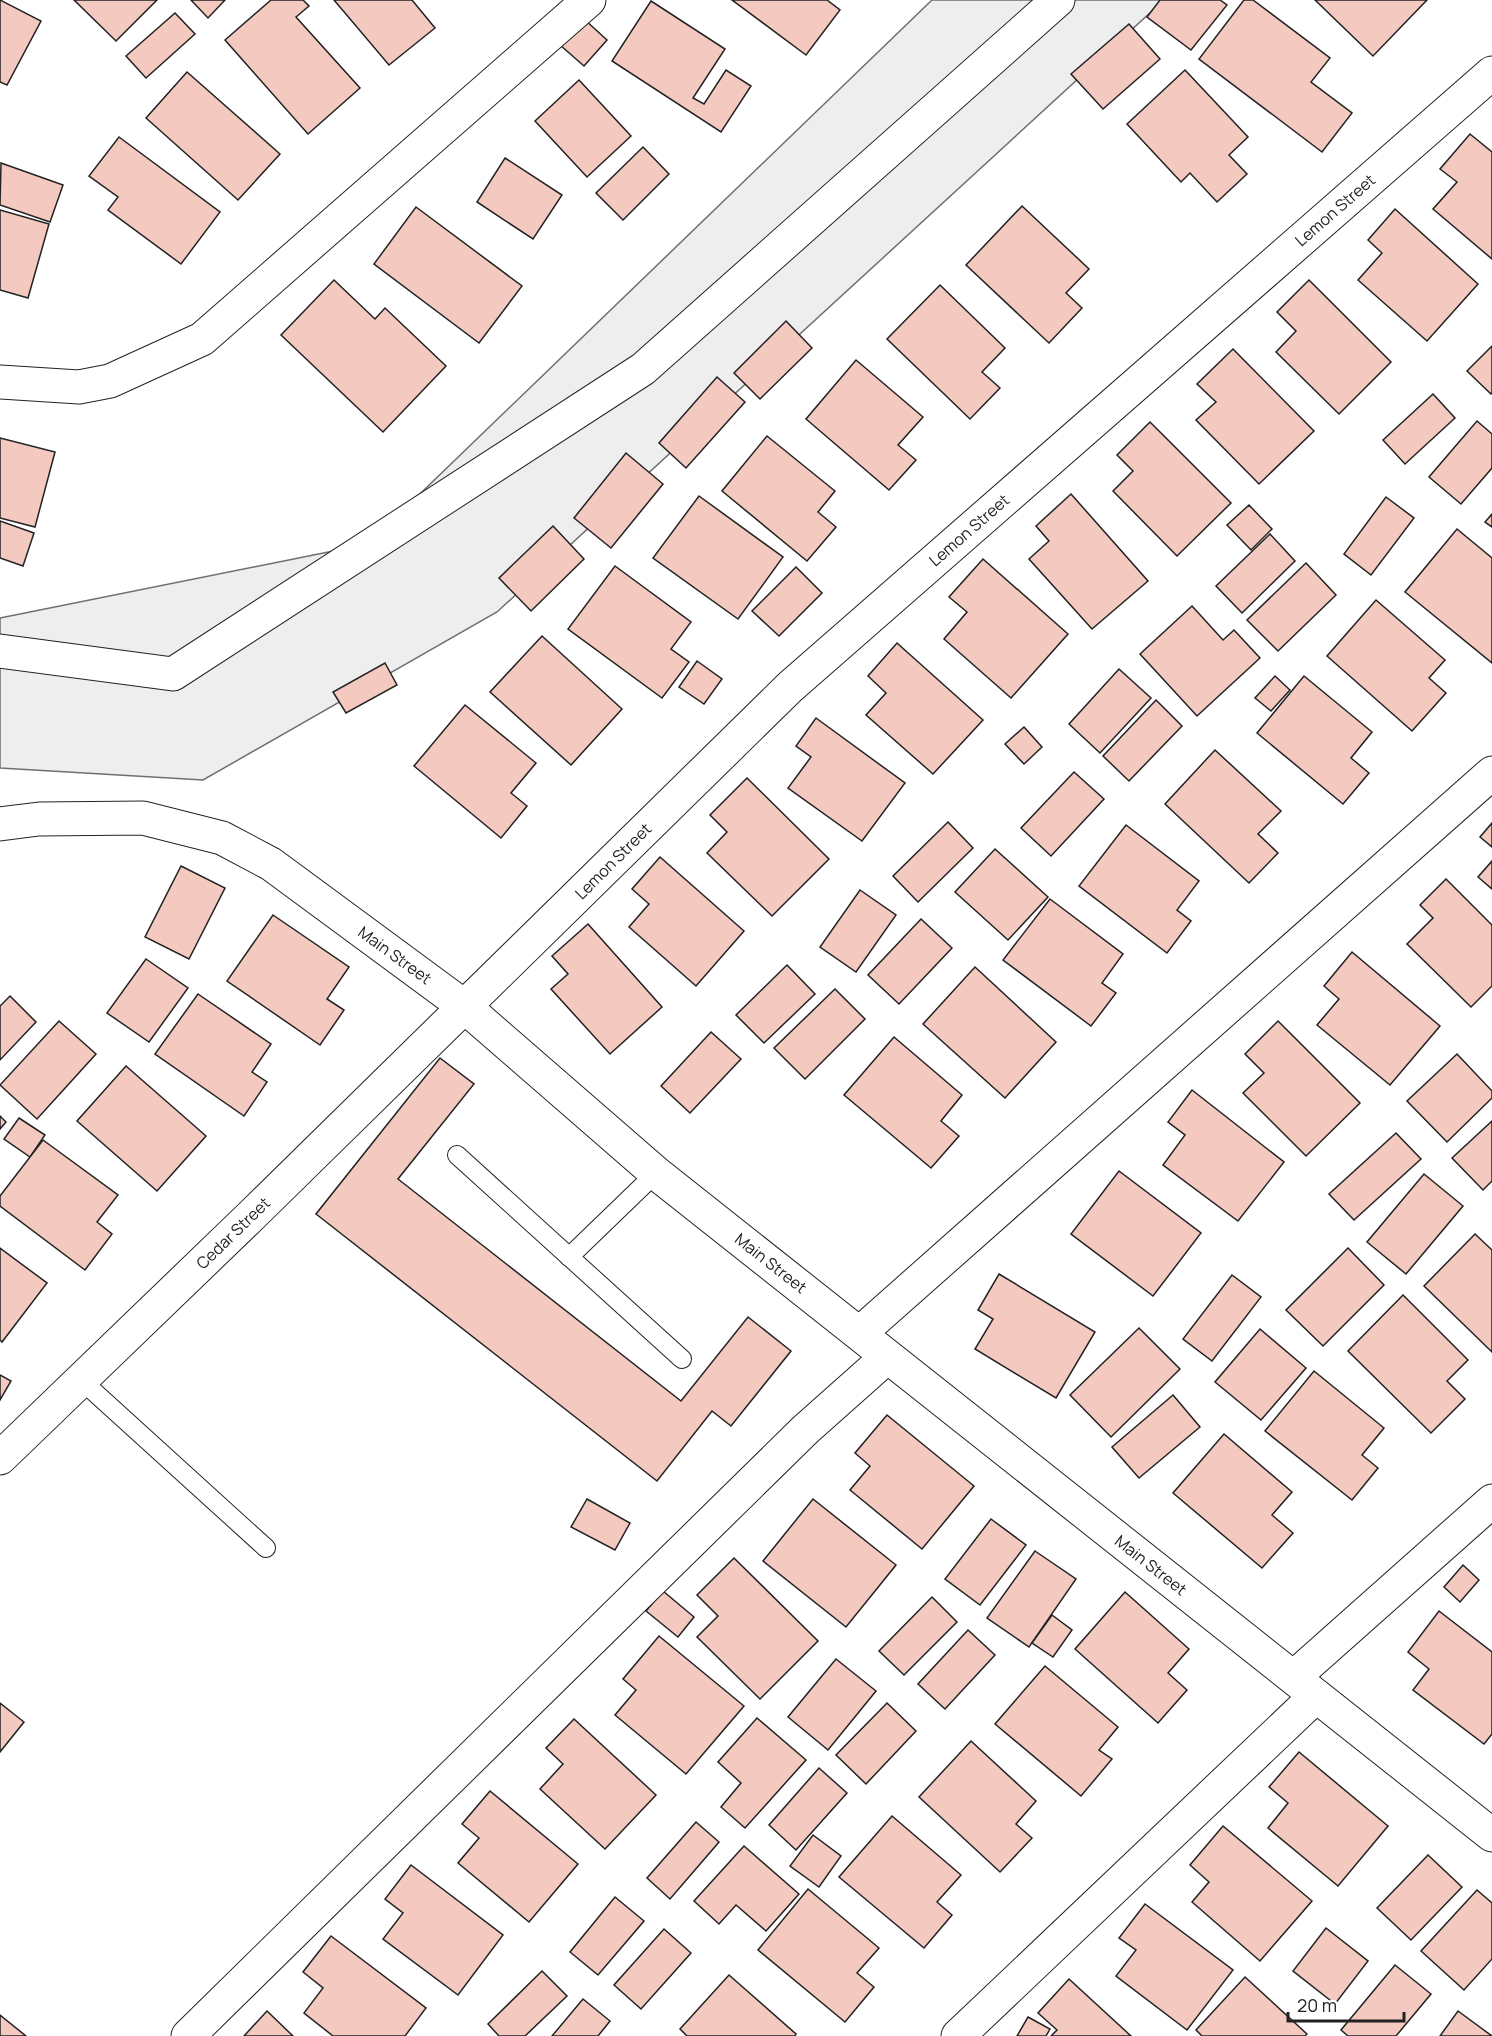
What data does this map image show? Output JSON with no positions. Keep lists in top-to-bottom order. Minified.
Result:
{"streets":{"street":["Lemon Street","Main Street","Cedar Street"]},"crossings":[["Lemon Street","Main Street"],["Lemon Street","Cedar Street"],["Main Street","Cedar Street"]],"scale_bar":"20 m"}
